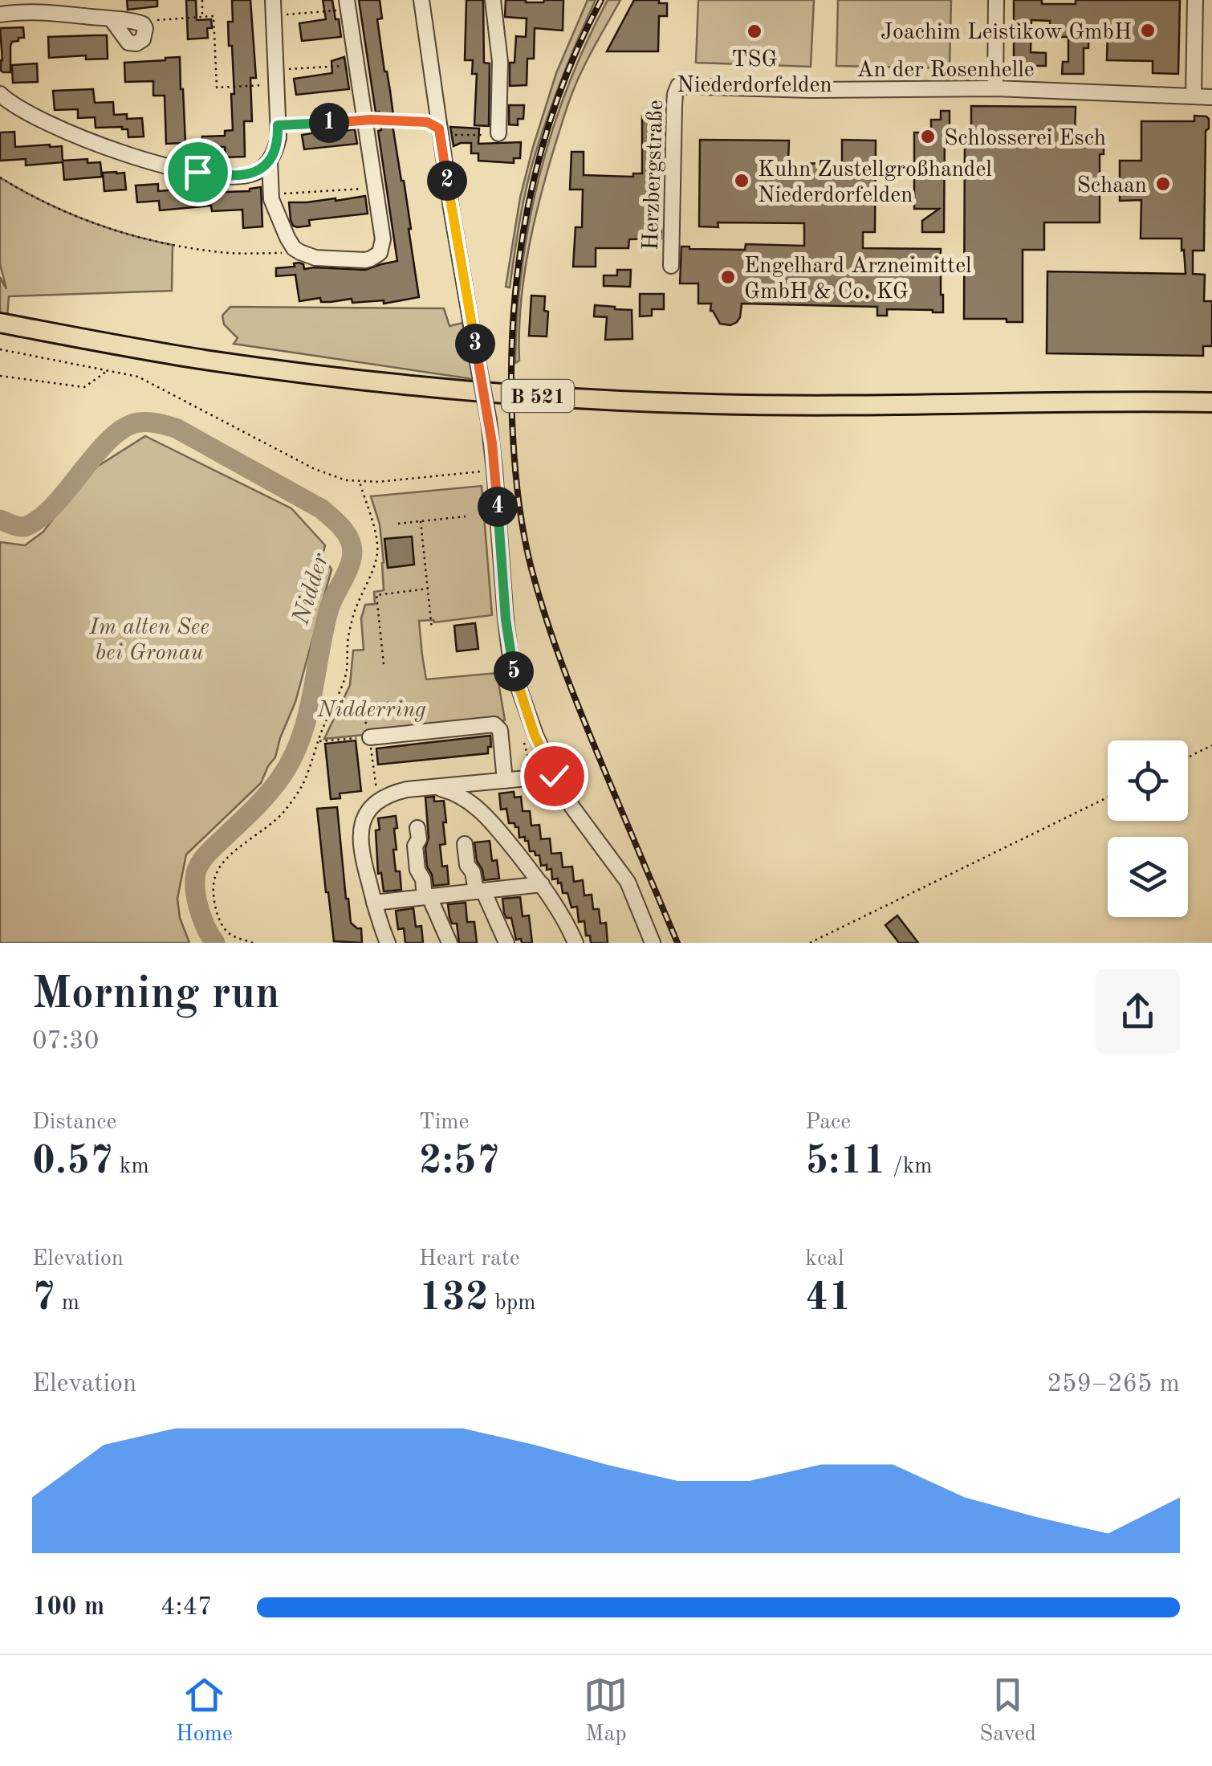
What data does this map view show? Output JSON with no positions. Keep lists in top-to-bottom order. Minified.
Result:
{"streets":{"main road":["B 521"],"street":["An der Rosenhelle","Herzbergstraße"]},"crossings":[["An der Rosenhelle","Herzbergstraße"]],"water":["Nidder"],"parks":["Im alten See bei Gronau","Nidderring"],"places":["Joachim Leistikow GmbH","TSG Niederdorfelden","Schlosserei Esch","Kuhn Zustellgroßhandel Niederdorfelden","Schaan","Engelhard Arzneimittel GmbH & Co. KG"],"page":{"pins":["1","2","3","4","5"],"heading":["Morning run","07:30"],"stats":[["Distance","0.57 km"],["Time","2:57"],["Pace","5:11 /km"],["Elevation","7 m"],["Heart rate","132 bpm"],["kcal","41"]],"chart":["Elevation","259–265 m"],"list":[{"name":"100 m","note":"4:47"}],"tabs":["Home","Map","Saved"]}}
